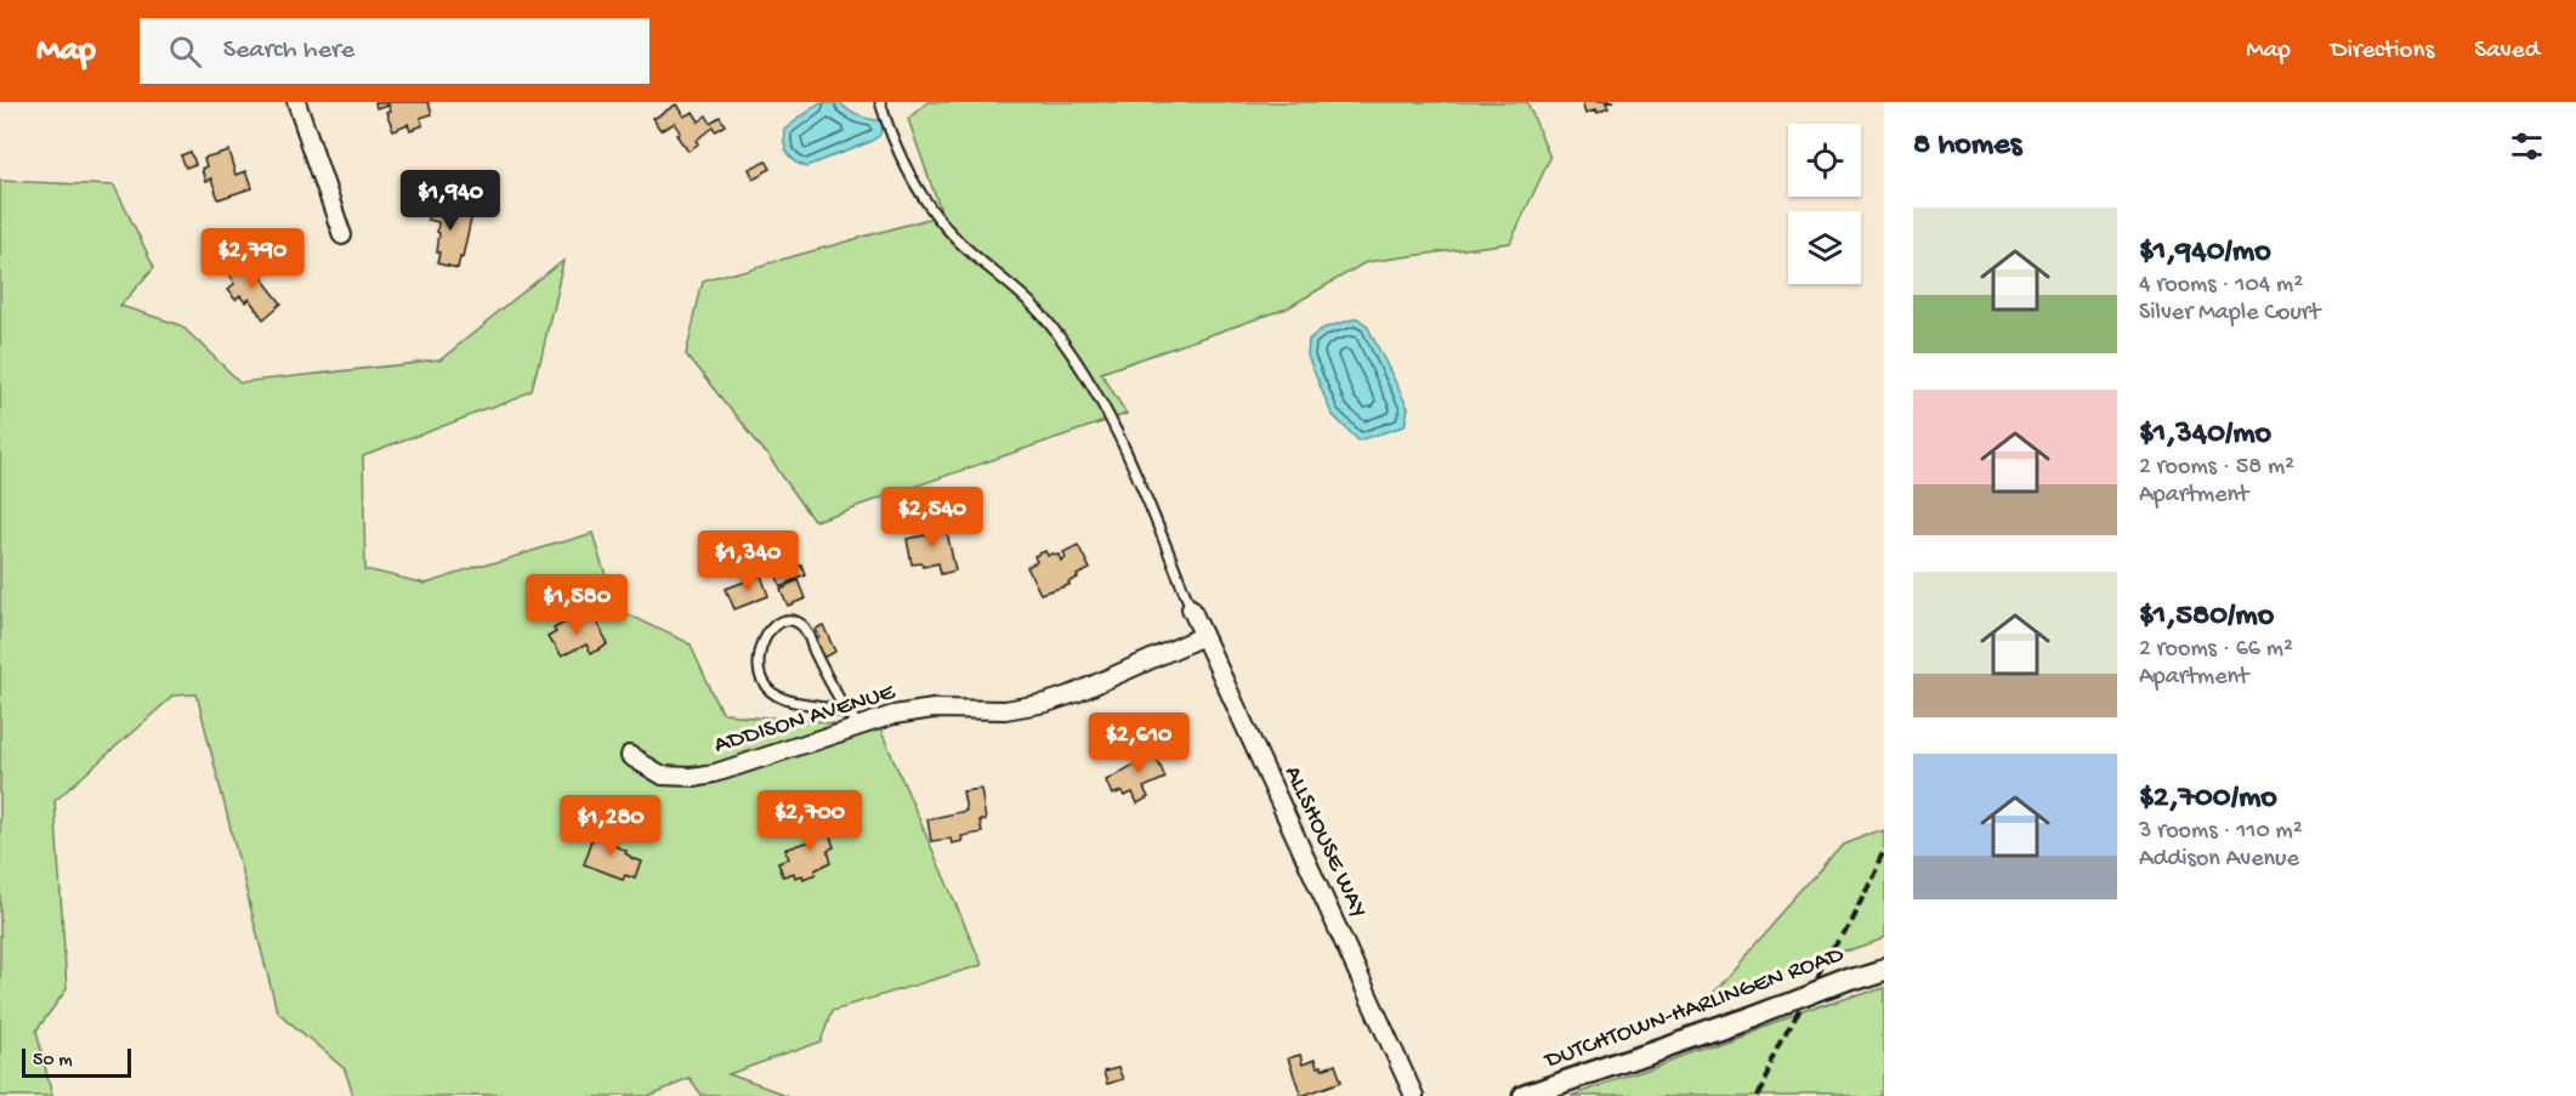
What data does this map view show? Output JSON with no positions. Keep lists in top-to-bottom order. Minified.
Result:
{"streets":{"street":["ADDISON AVENUE","ALLSHOUSE WAY","DUTCHTOWN-HARLINGEN ROAD"]},"crossings":[["ADDISON AVENUE","ALLSHOUSE WAY"]],"scale_bar":"50 m","page":{"header":"Map","search":"Search here","nav":["Map","Directions","Saved"],"heading":"8 homes","price":["$1,940","$2,790","$2,540","$1,340","$1,580","$2,610","$2,700","$1,280"],"list":[{"name":"$1,940/mo","note":"4 rooms · 104 m² · Silver Maple Court"},{"name":"$1,340/mo","note":"2 rooms · 58 m² · Apartment"},{"name":"$1,580/mo","note":"2 rooms · 66 m² · Apartment"},{"name":"$2,700/mo","note":"3 rooms · 110 m² · Addison Avenue"}],"scale":"50 m"}}
